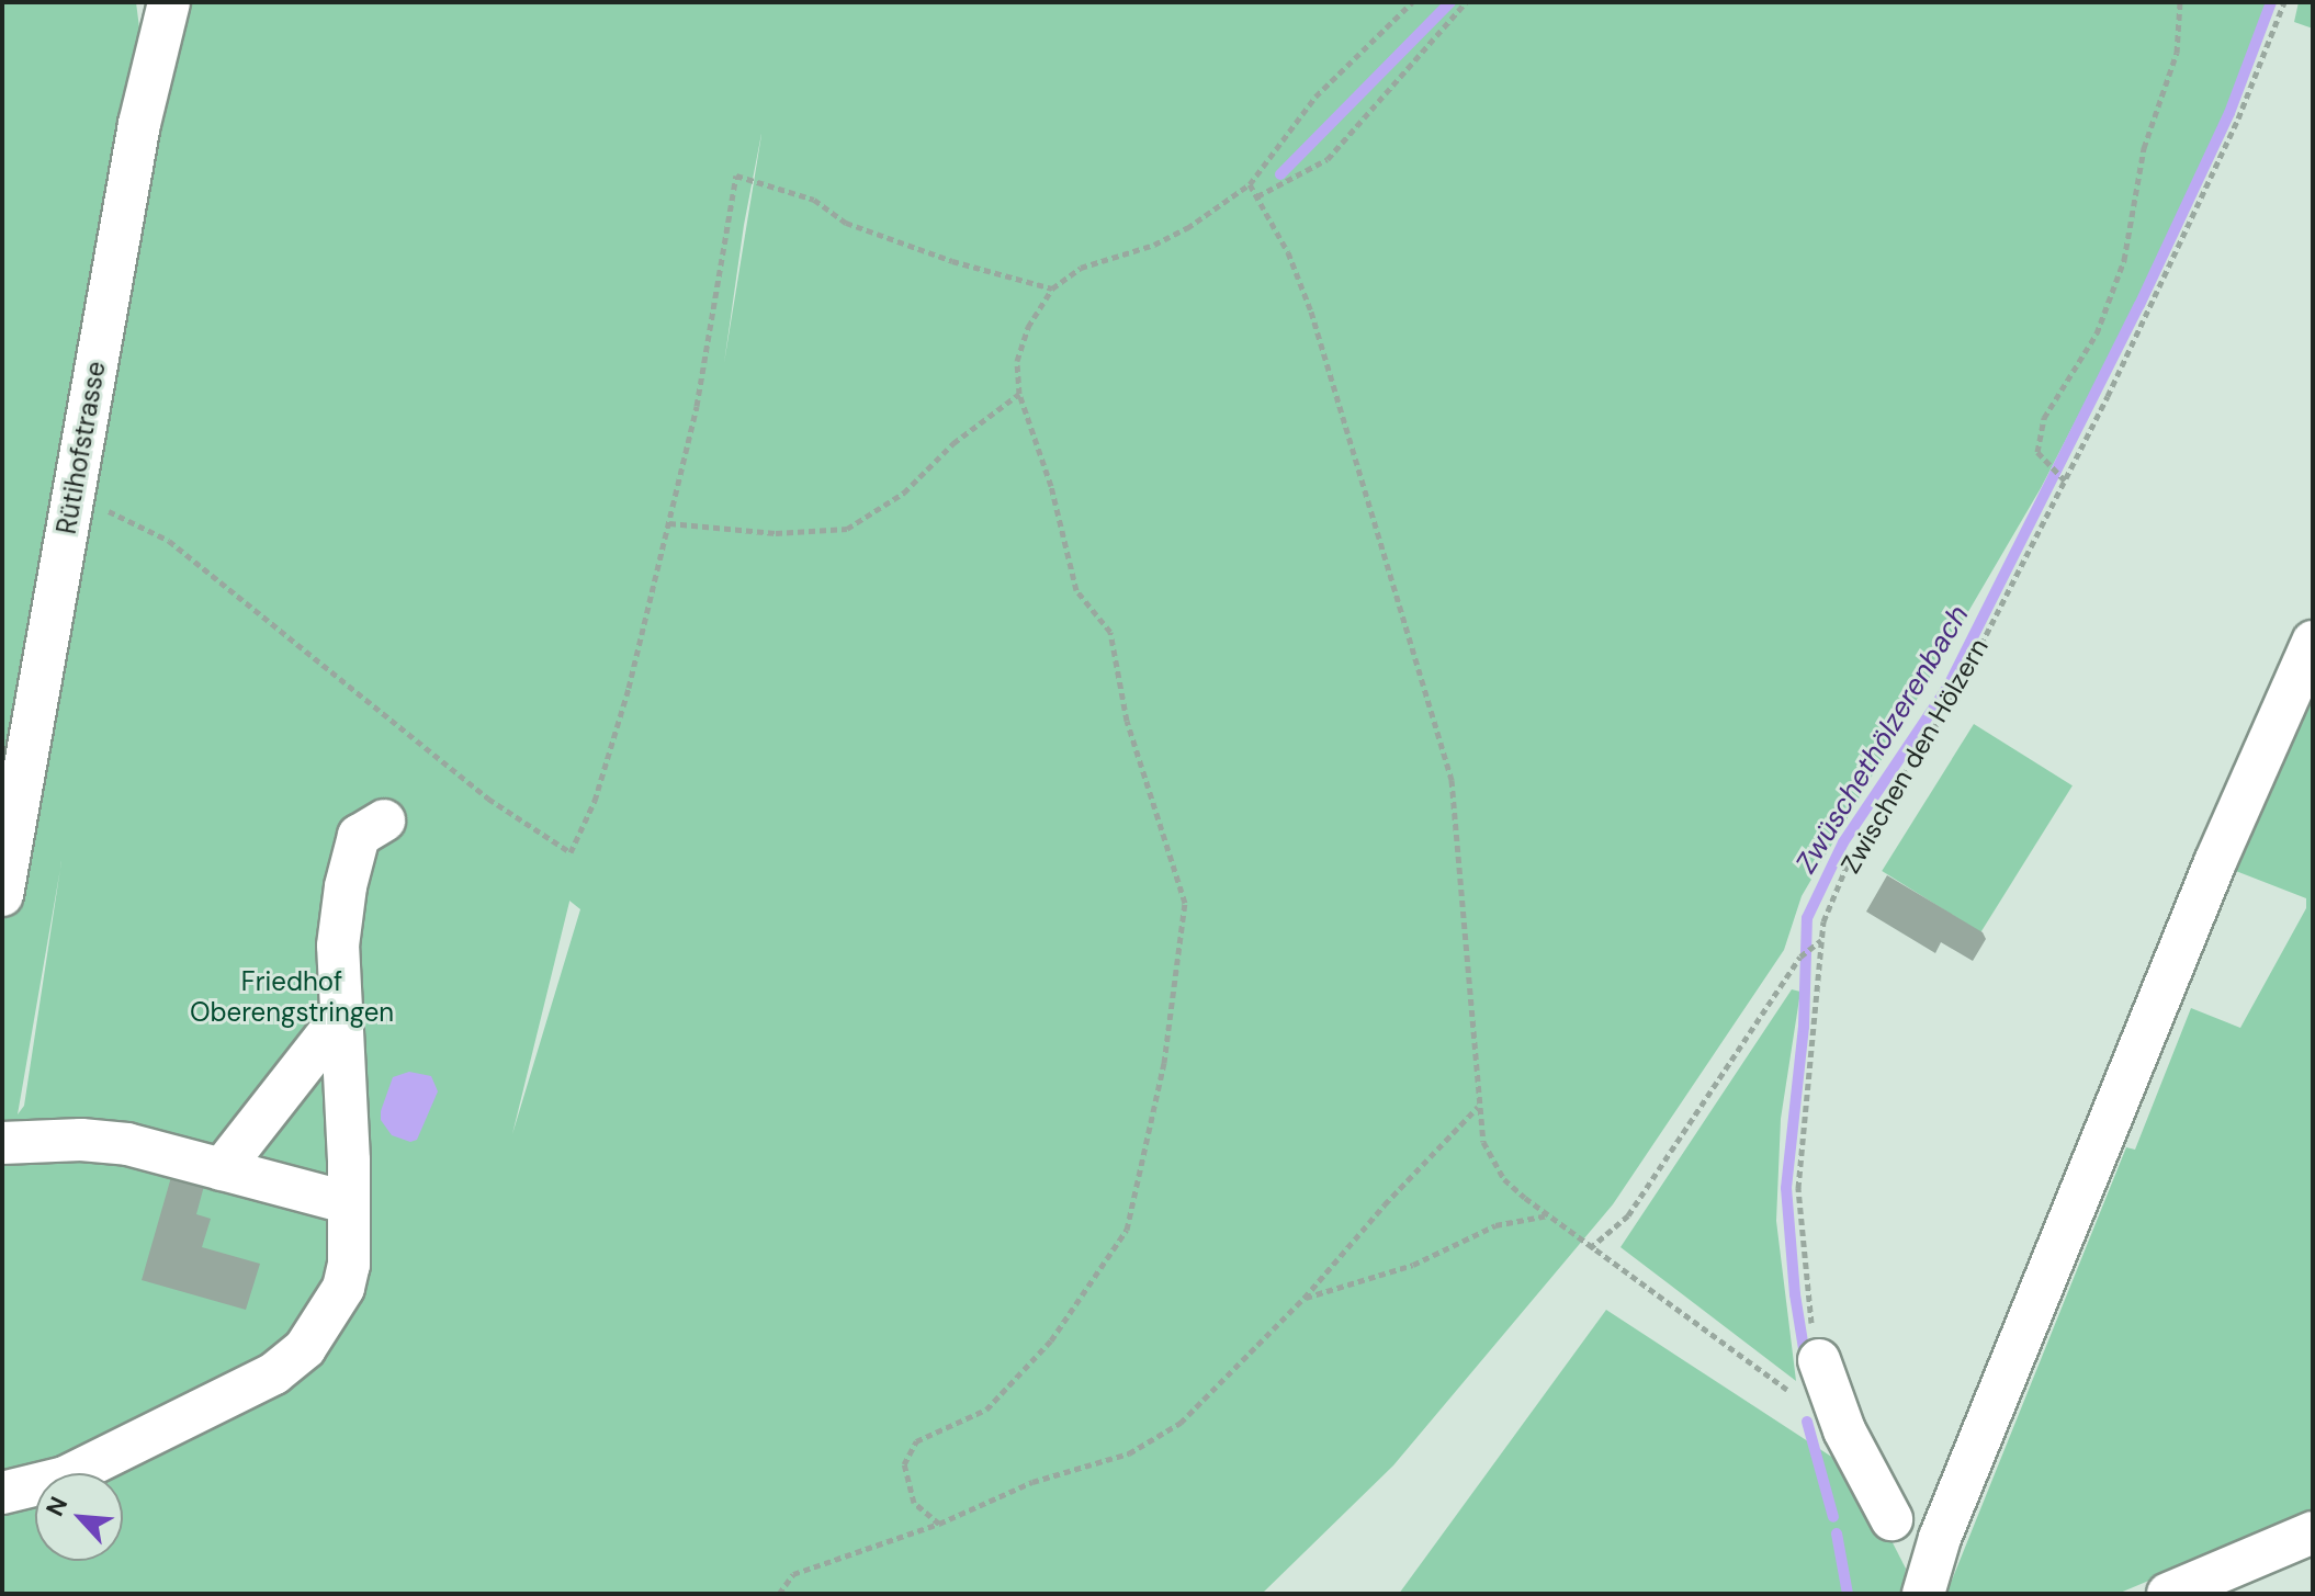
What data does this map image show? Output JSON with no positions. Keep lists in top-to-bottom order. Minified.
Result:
{"streets":{"street":["Rütihofstrasse"],"path":["Zwischen den Hölzern"]},"water":["Zwüschethölzerenbach"],"parks":["Friedhof Oberengstringen"],"north":"top left"}
